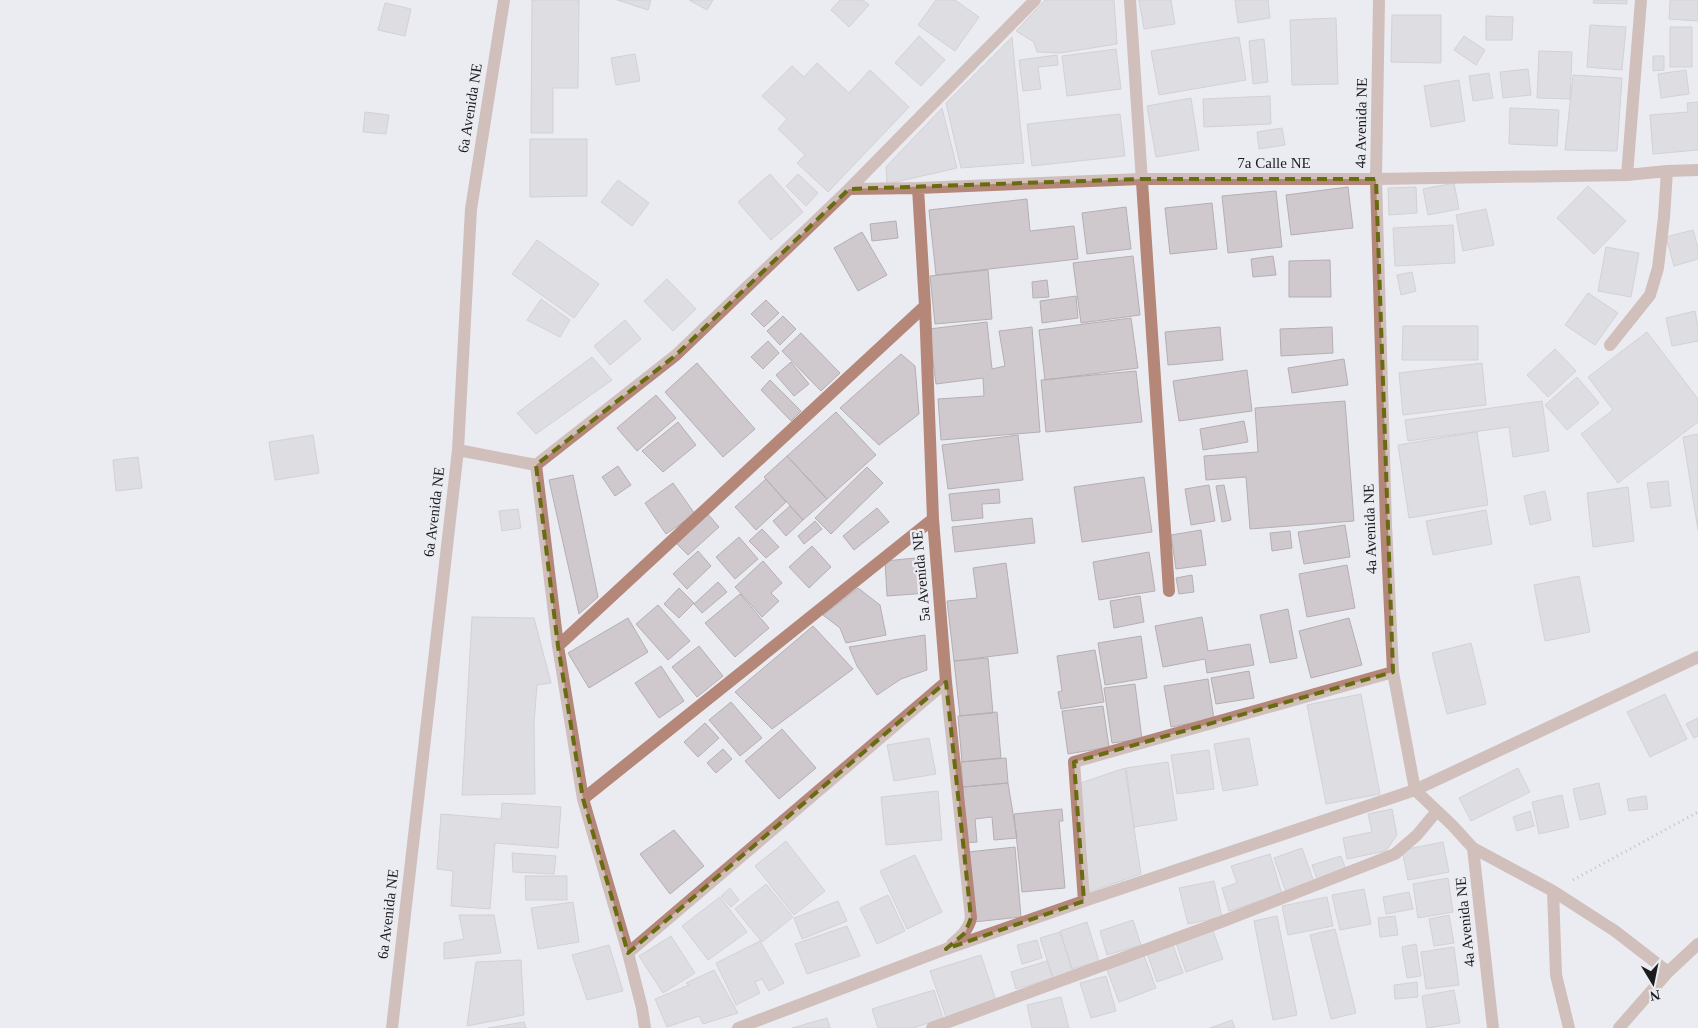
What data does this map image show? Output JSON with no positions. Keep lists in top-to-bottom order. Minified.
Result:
{"streets":{"street":["6a Avenida NE","4a Avenida NE","7a Calle NE","5a Avenida NE"]},"crossings":[["4a Avenida NE","7a Calle NE"],["7a Calle NE","5a Avenida NE"]],"north":"bottom"}
